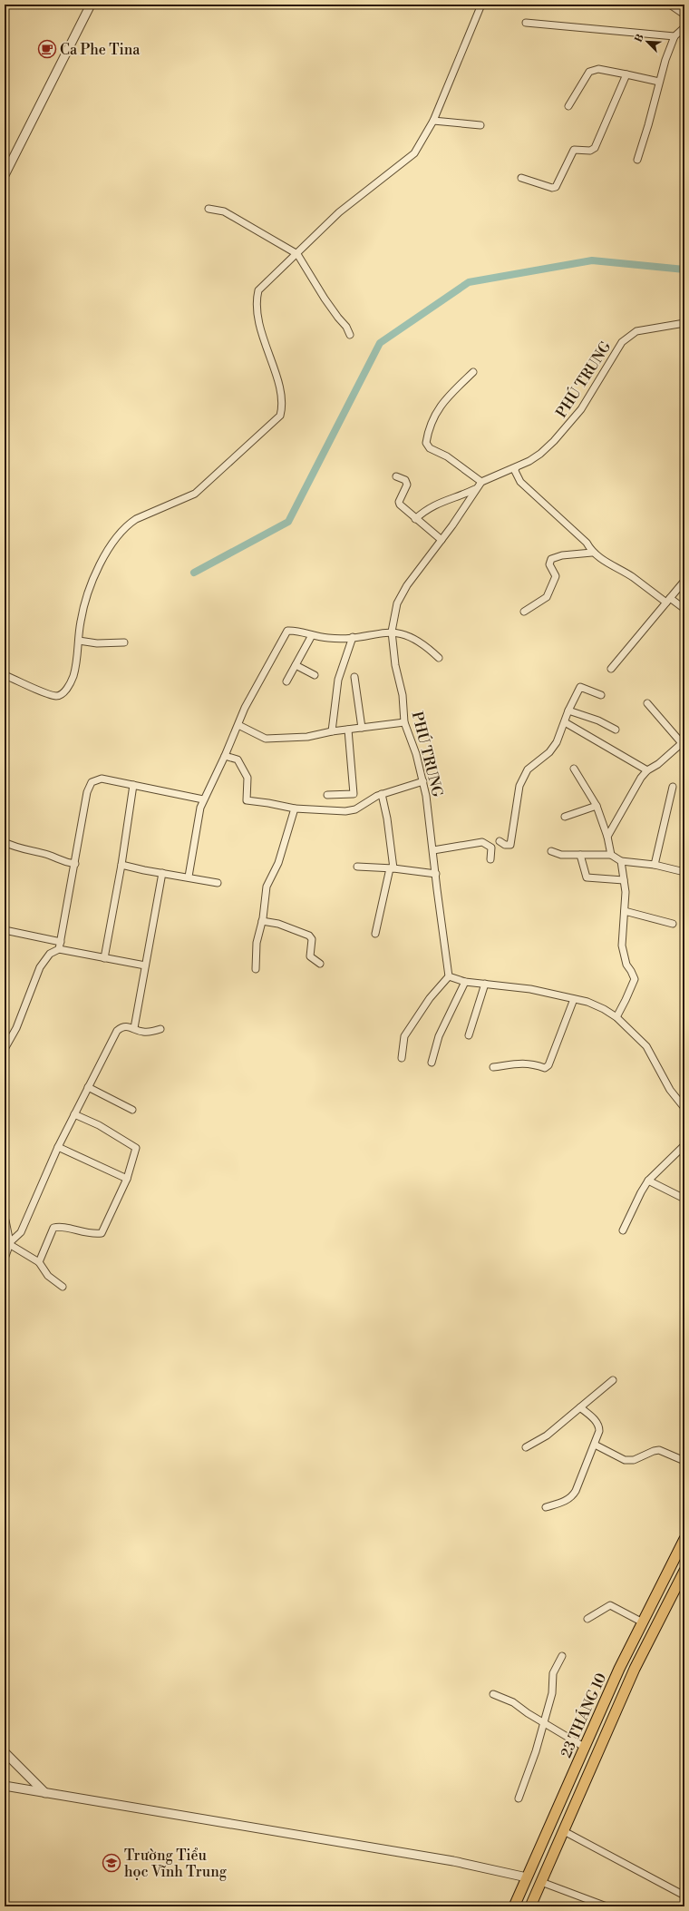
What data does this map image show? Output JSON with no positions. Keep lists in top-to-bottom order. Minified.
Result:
{"streets":{"main road":["23 THÁNG 10"],"street":["PHÚ TRUNG"]},"places":{"cafe":["Ca Phe Tina"],"school or university":["Trường Tiểu học Vĩnh Trung"]},"north":"top left"}
